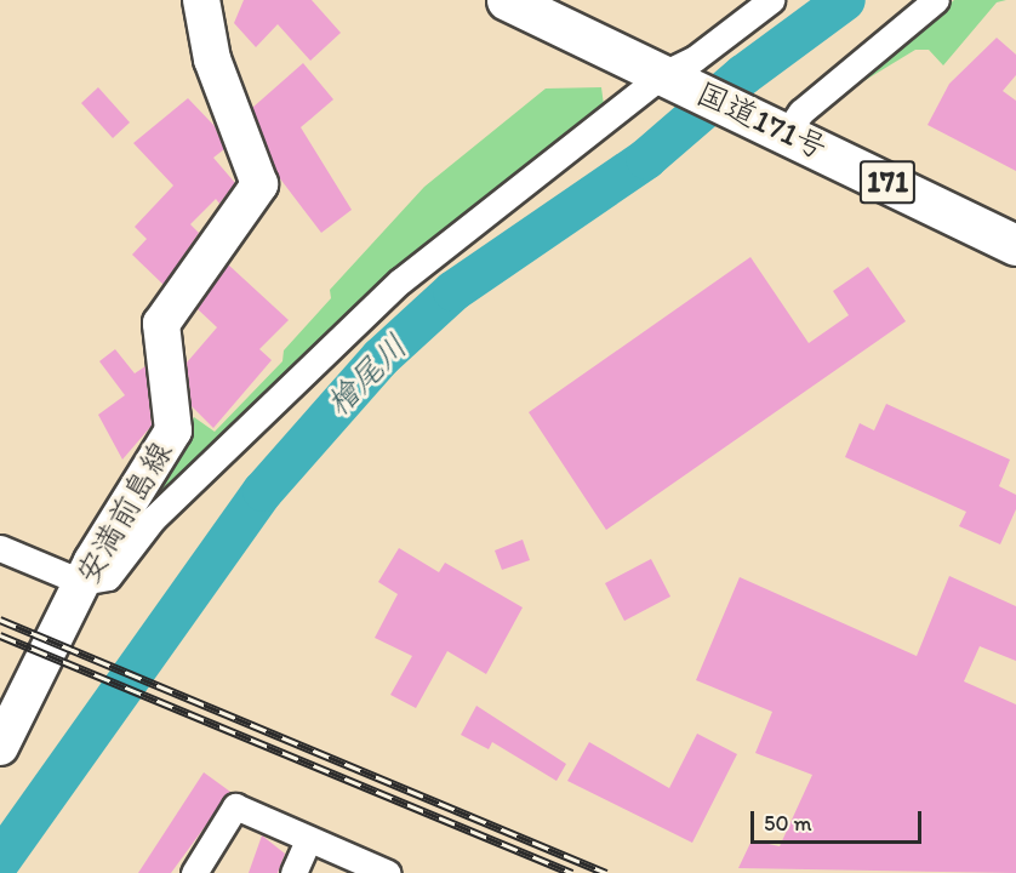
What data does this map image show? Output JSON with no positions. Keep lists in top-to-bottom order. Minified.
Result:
{"streets":{"highway":["国道171号","171"],"main road":["安満前島線"]},"water":["檜尾川"],"scale_bar":"50 m"}
